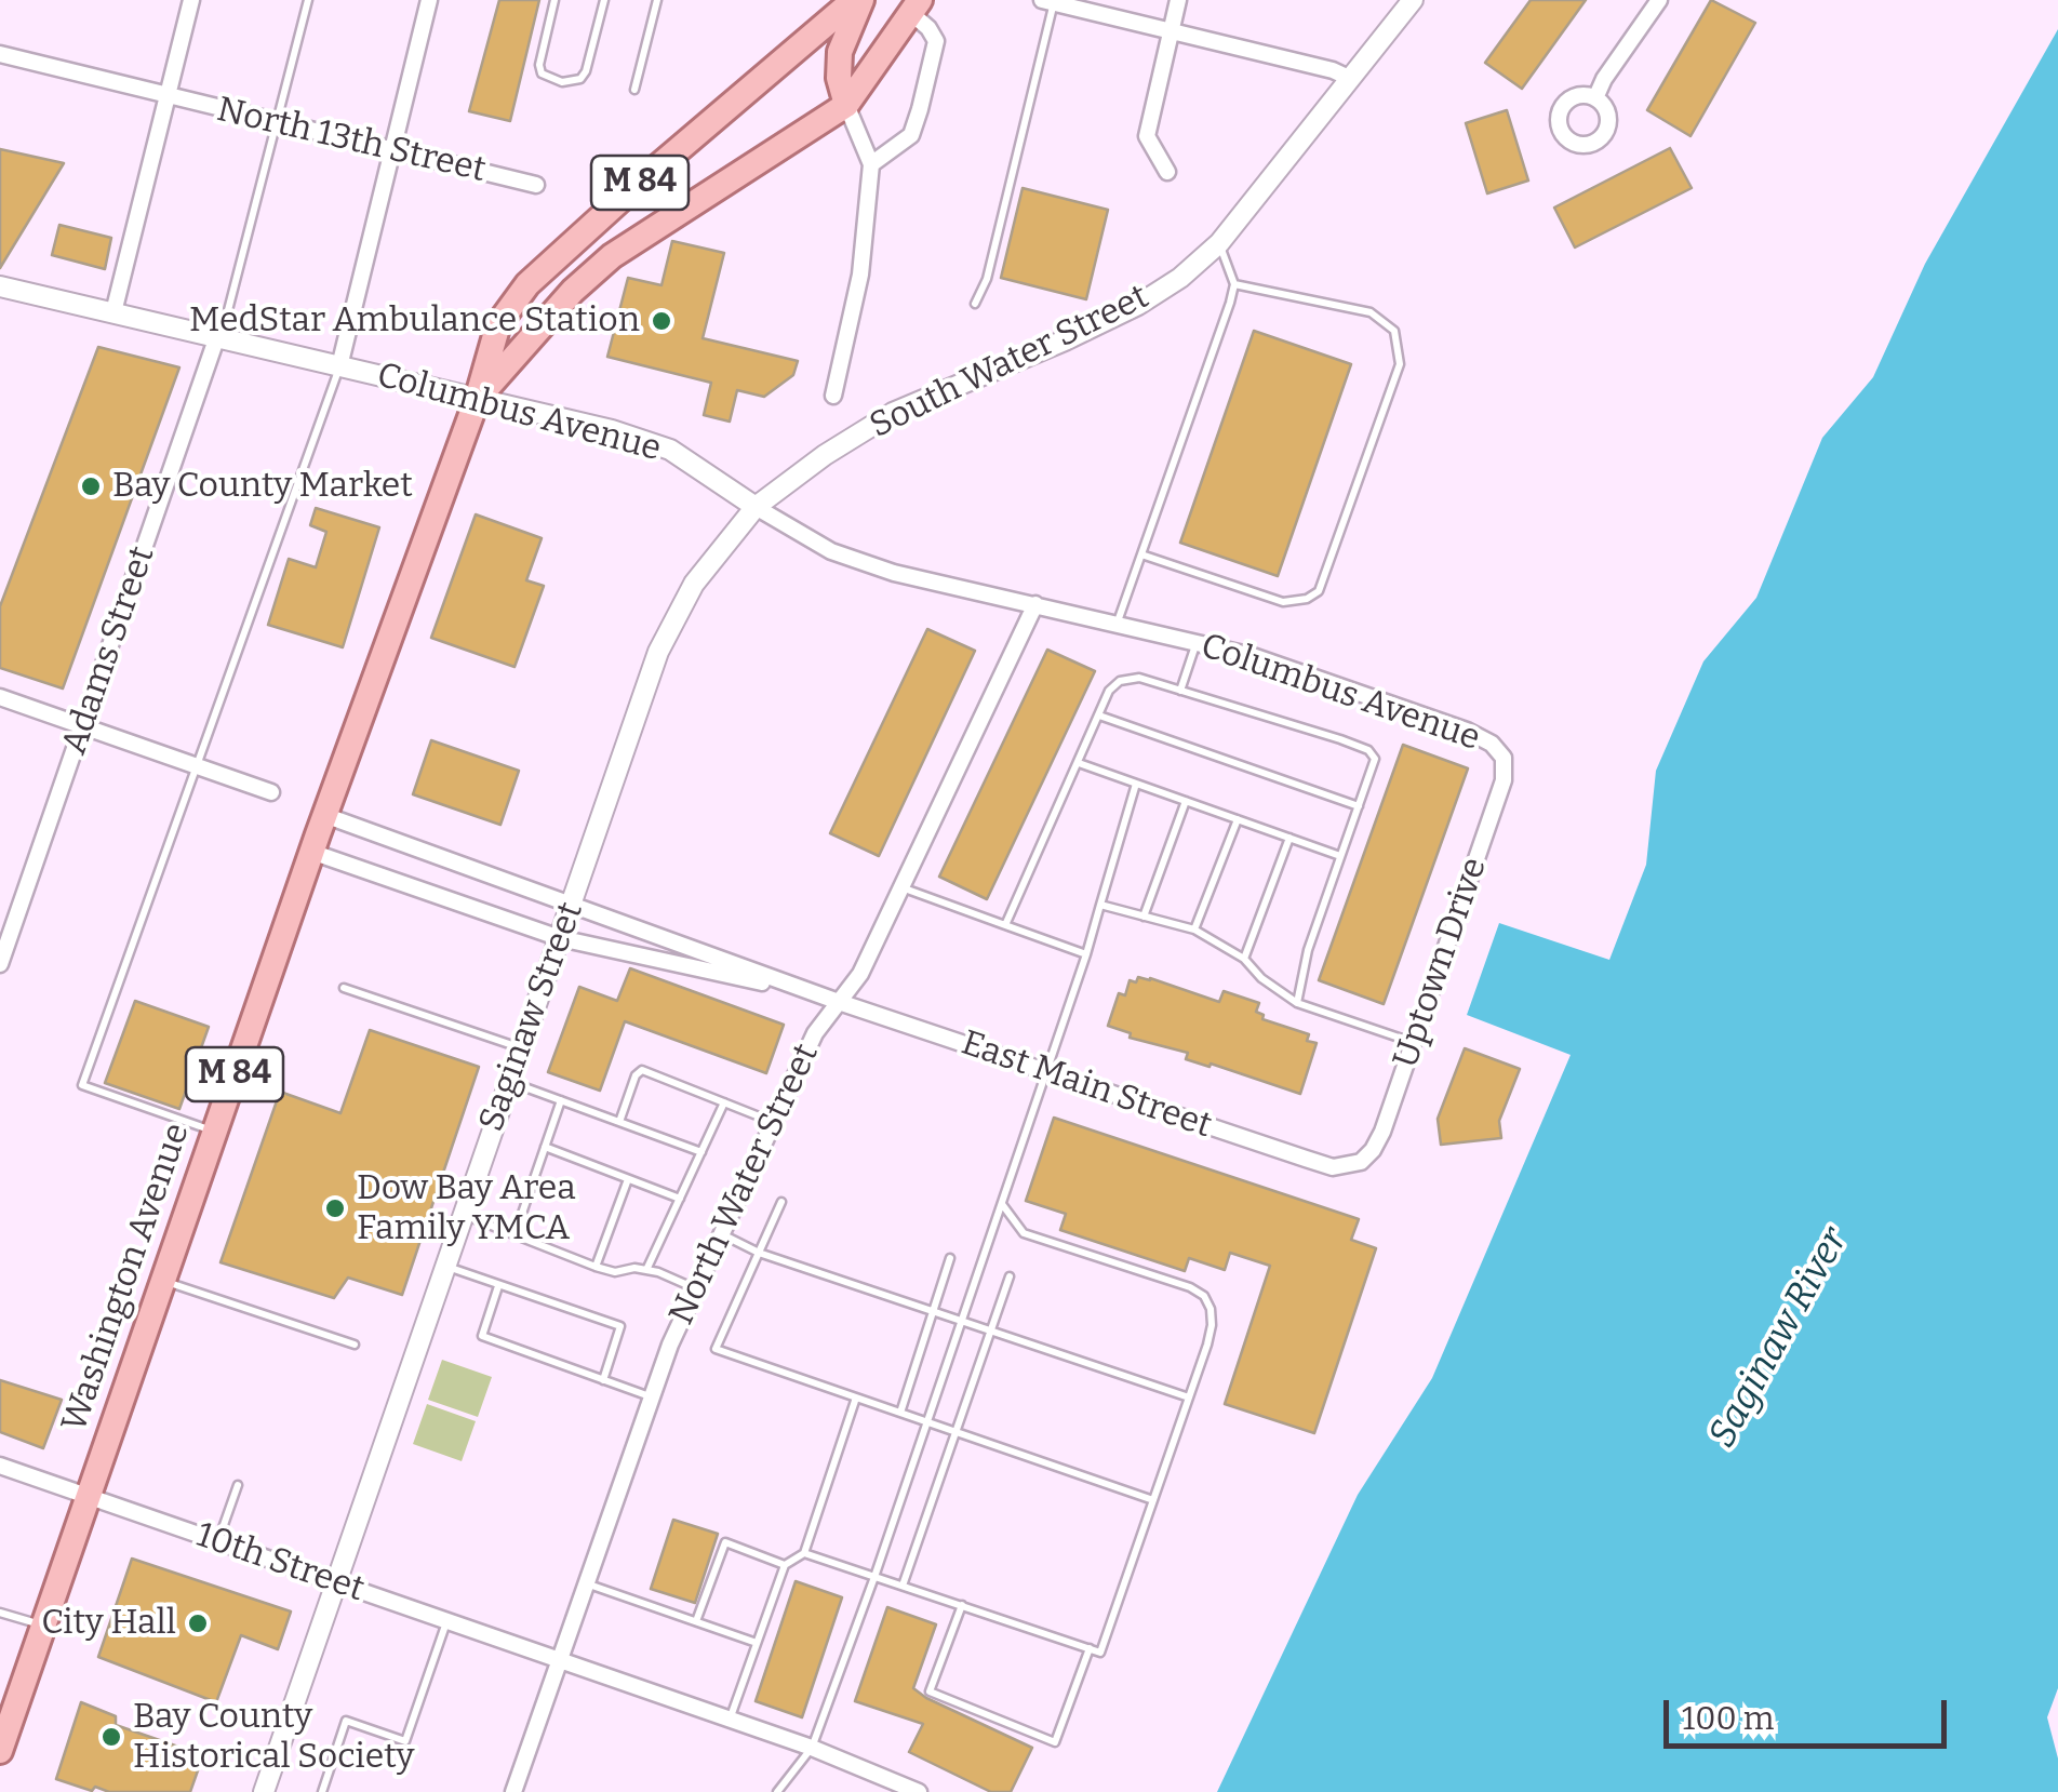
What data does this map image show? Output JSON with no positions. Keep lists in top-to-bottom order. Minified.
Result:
{"streets":{"main road":["M 84","Washington Avenue"],"street":["North 13th Street","South Water Street","Columbus Avenue","Adams Street","Uptown Drive","Saginaw Street","East Main Street","North Water Street","10th Street"]},"crossings":[["M 84","Columbus Avenue"],["M 84","Washington Avenue"],["South Water Street","Columbus Avenue"],["South Water Street","Saginaw Street"],["Columbus Avenue","Adams Street"],["Columbus Avenue","Uptown Drive"],["Columbus Avenue","Saginaw Street"],["Columbus Avenue","North Water Street"],["Columbus Avenue","Washington Avenue"],["Uptown Drive","East Main Street"],["Saginaw Street","East Main Street"],["Saginaw Street","10th Street"],["East Main Street","North Water Street"],["East Main Street","Washington Avenue"],["North Water Street","10th Street"],["Washington Avenue","10th Street"]],"water":["Saginaw River"],"places":["MedStar Ambulance Station","Bay County Market","Dow Bay Area Family YMCA","City Hall","Bay County Historical Society"],"scale_bar":"100 m"}
